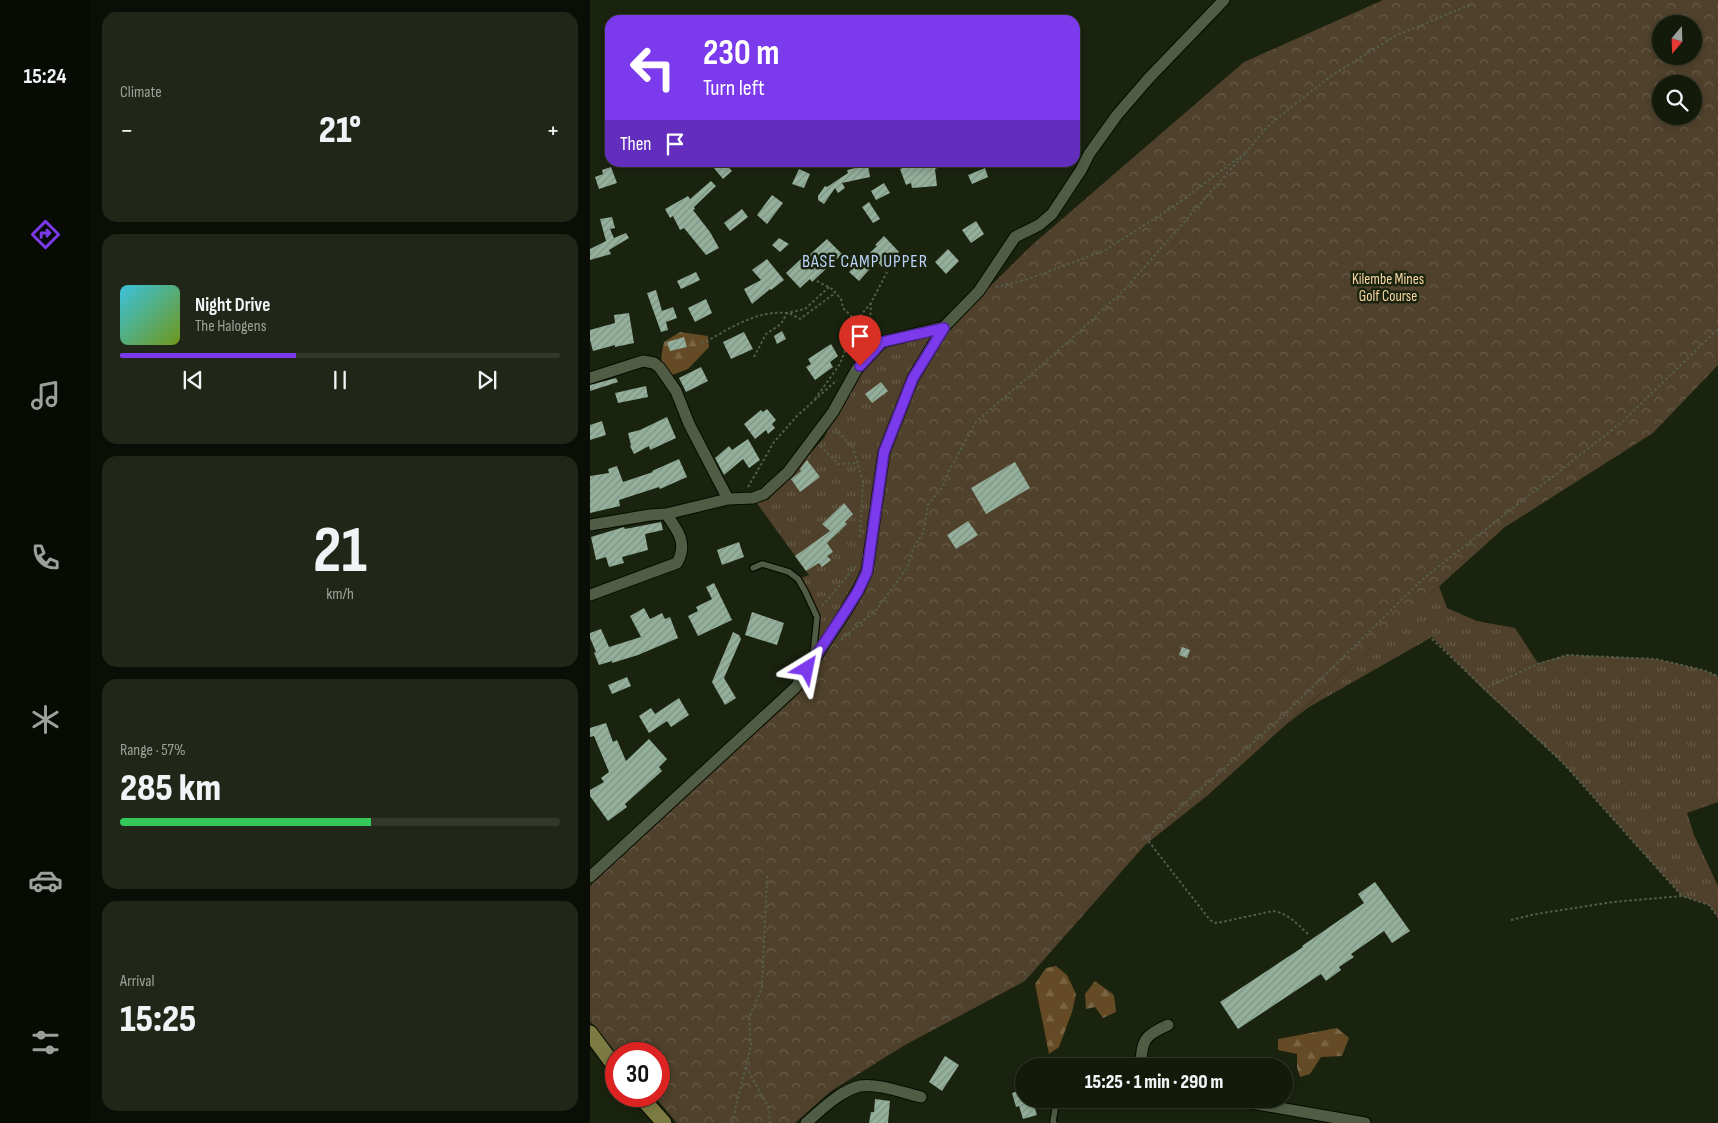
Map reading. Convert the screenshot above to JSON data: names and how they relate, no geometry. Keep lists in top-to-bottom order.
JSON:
{
  "districts": ["BASE CAMP UPPER"],
  "parks": ["Kilembe Mines Golf Course"],
  "north": "bottom",
  "page": {
    "tabs": "15:24",
    "tile": [
      "Climate",
      ["21", "km/h"],
      ["Range · 57%", "285 km"],
      ["Arrival", "15:25"]
    ],
    "turn": ["230 m", "Turn left"],
    "heat": ["−", "21°", "+"],
    "then": "Then",
    "song": ["Night Drive", "The Halogens"],
    "limit": "30",
    "trip": "15:25 · 1 min · 290 m"
  }
}
